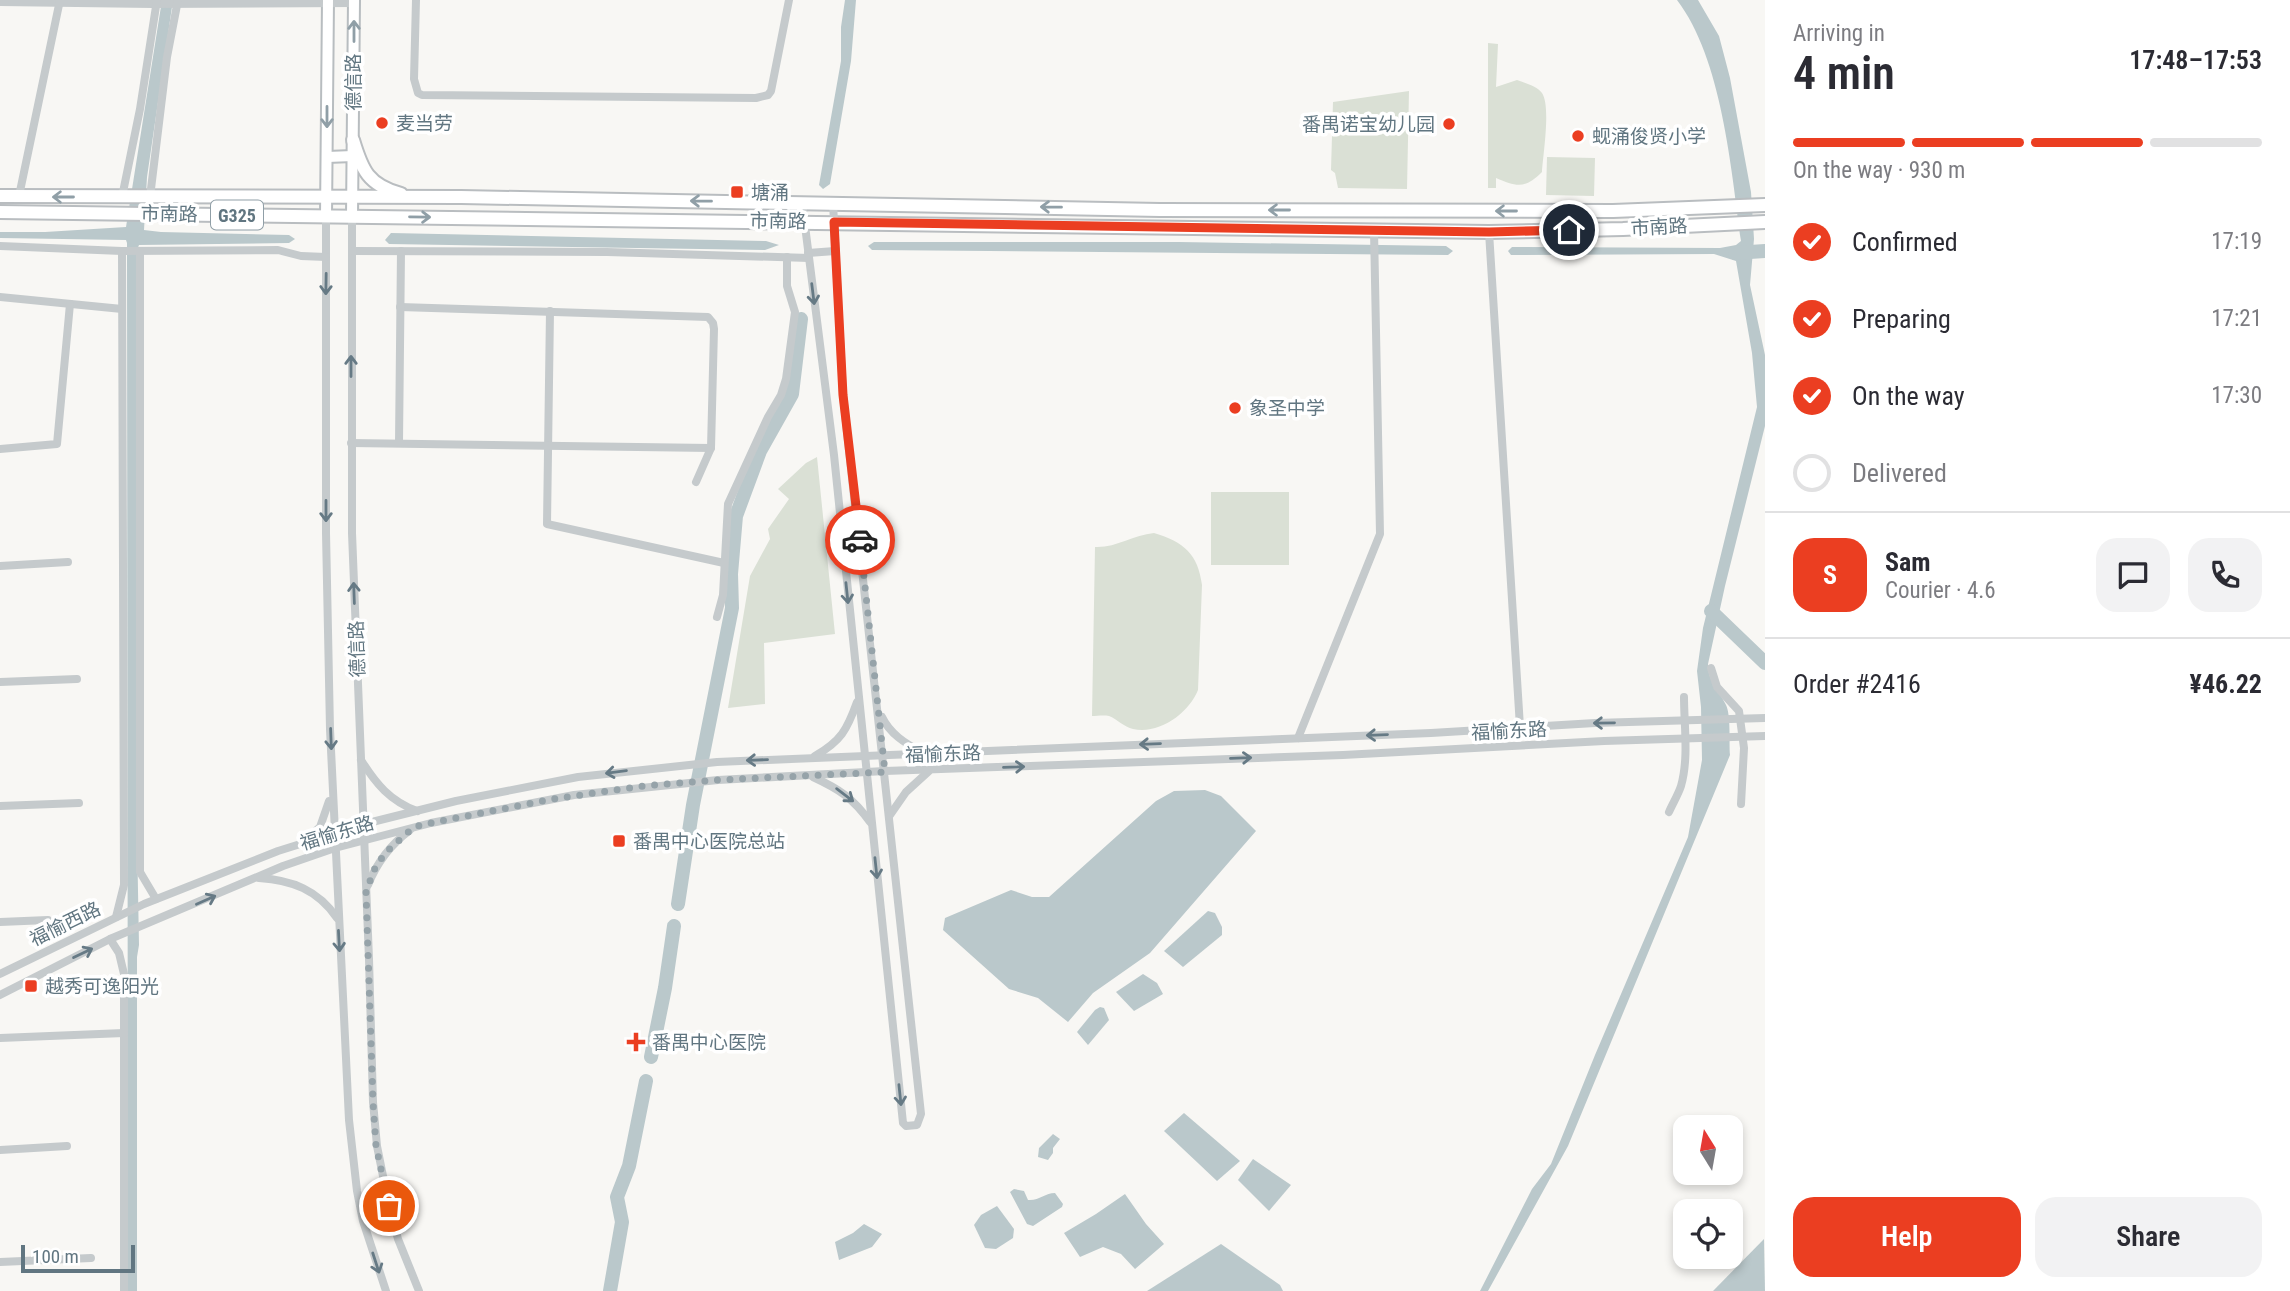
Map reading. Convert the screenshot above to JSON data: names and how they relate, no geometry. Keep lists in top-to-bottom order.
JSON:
{
  "streets": {
    "highway": ["市南路", "G325"],
    "main road": ["德信路"],
    "street": ["福愉东路", "福愉西路"]
  },
  "crossings": [
    ["德信路", "市南路"],
    ["德信路", "福愉东路"],
    ["福愉东路", "福愉西路"]
  ],
  "places": {
    "other": [
      "麦当劳",
      "番禺诺宝幼儿园",
      "蚬涌俊贤小学",
      "象圣中学"
    ],
    "transit": ["塘涌", "番禺中心医院总站", "越秀可逸阳光"],
    "health": ["番禺中心医院"]
  },
  "scale_bar": "100 m",
  "north": "top",
  "page": {
    "heading": ["4 min", "Arriving in", "17:48–17:53"],
    "panel": [
      "Sam",
      "Courier · 4.6",
      "Order #2416",
      "¥46.22"
    ],
    "bar": "On the way · 930 m",
    "list": [
      ["Confirmed", "17:19"],
      ["Preparing", "17:21"],
      ["On the way", "17:30"],
      "Delivered"
    ],
    "round": "S",
    "buttons": ["Help", "Share"],
    "scale": "100 m"
  }
}
